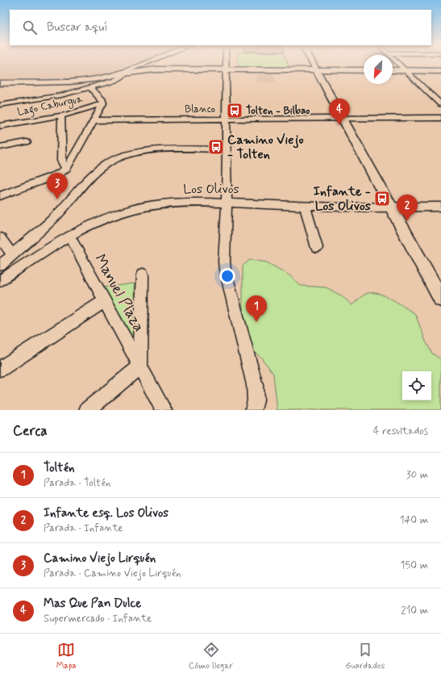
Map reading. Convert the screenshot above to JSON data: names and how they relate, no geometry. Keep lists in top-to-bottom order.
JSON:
{
  "streets": {
    "street": [
      "Lago Caburgua",
      "Blanco",
      "Los Olivos",
      "Manuel Plaza"
    ]
  },
  "crossings": [
    ["Los Olivos", "Manuel Plaza"]
  ],
  "places": {
    "bus stop": ["Tolten - Bilbao", "Camino Viejo - Tolten", "Infante - Los Olivos"]
  },
  "north": "bottom left",
  "page": {
    "search": "Buscar aquí",
    "pins": [
      "4",
      "3",
      "2",
      "1"
    ],
    "heading": ["Cerca", "4 resultados"],
    "list": [
      {
        "mark": "1",
        "name": "Toltén",
        "note": "Parada · Toltén",
        "value": "30 m"
      },
      {
        "mark": "2",
        "name": "Infante esq. Los Olivos",
        "note": "Parada · Infante",
        "value": "140 m"
      },
      {
        "mark": "3",
        "name": "Camino Viejo Lirquén",
        "note": "Parada · Camino Viejo Lirquén",
        "value": "150 m"
      },
      {
        "mark": "4",
        "name": "Mas Que Pan Dulce",
        "note": "Supermercado · Infante",
        "value": "210 m"
      }
    ],
    "nav": ["Mapa", "Cómo llegar", "Guardados"]
  }
}
